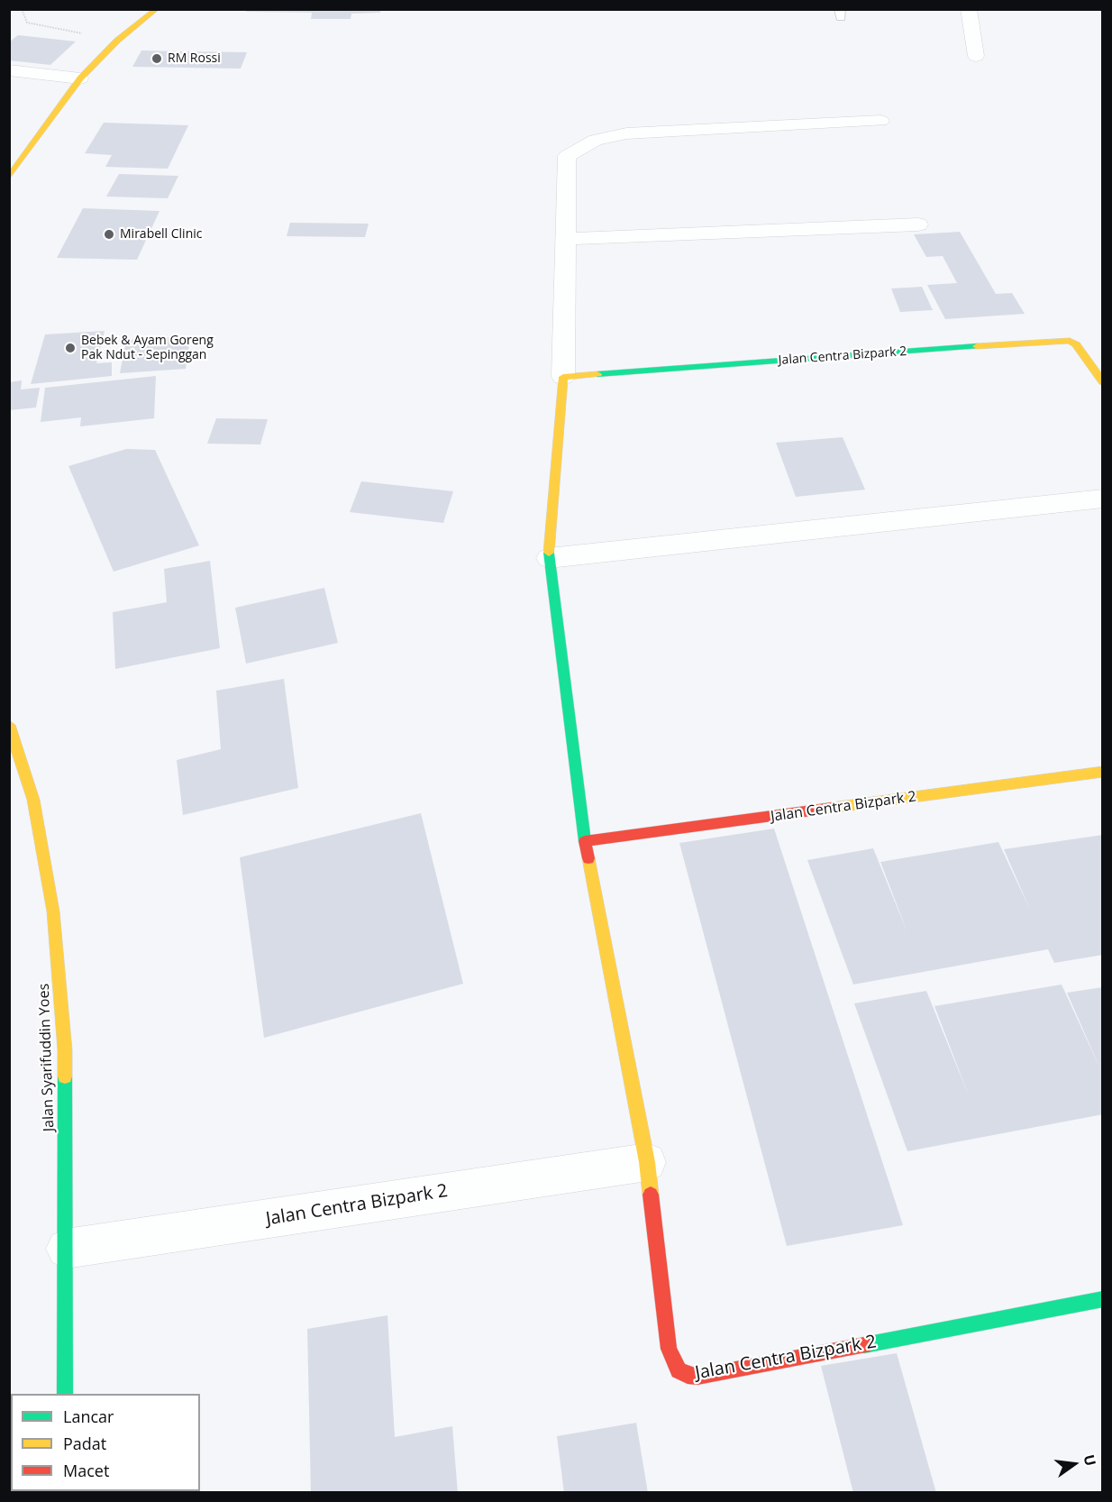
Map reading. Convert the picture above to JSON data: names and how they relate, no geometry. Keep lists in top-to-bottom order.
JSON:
{
  "streets": {
    "main road": ["Jalan Centra Bizpark 2", "Jalan Syarifuddin Yoes"]
  },
  "crossings": [
    ["Jalan Centra Bizpark 2", "Jalan Syarifuddin Yoes"]
  ],
  "places": ["RM Rossi", "Mirabell Clinic", "Bebek & Ayam Goreng Pak Ndut - Sepinggan"],
  "legend": ["Lancar", "Padat", "Macet"],
  "north": "right"
}
